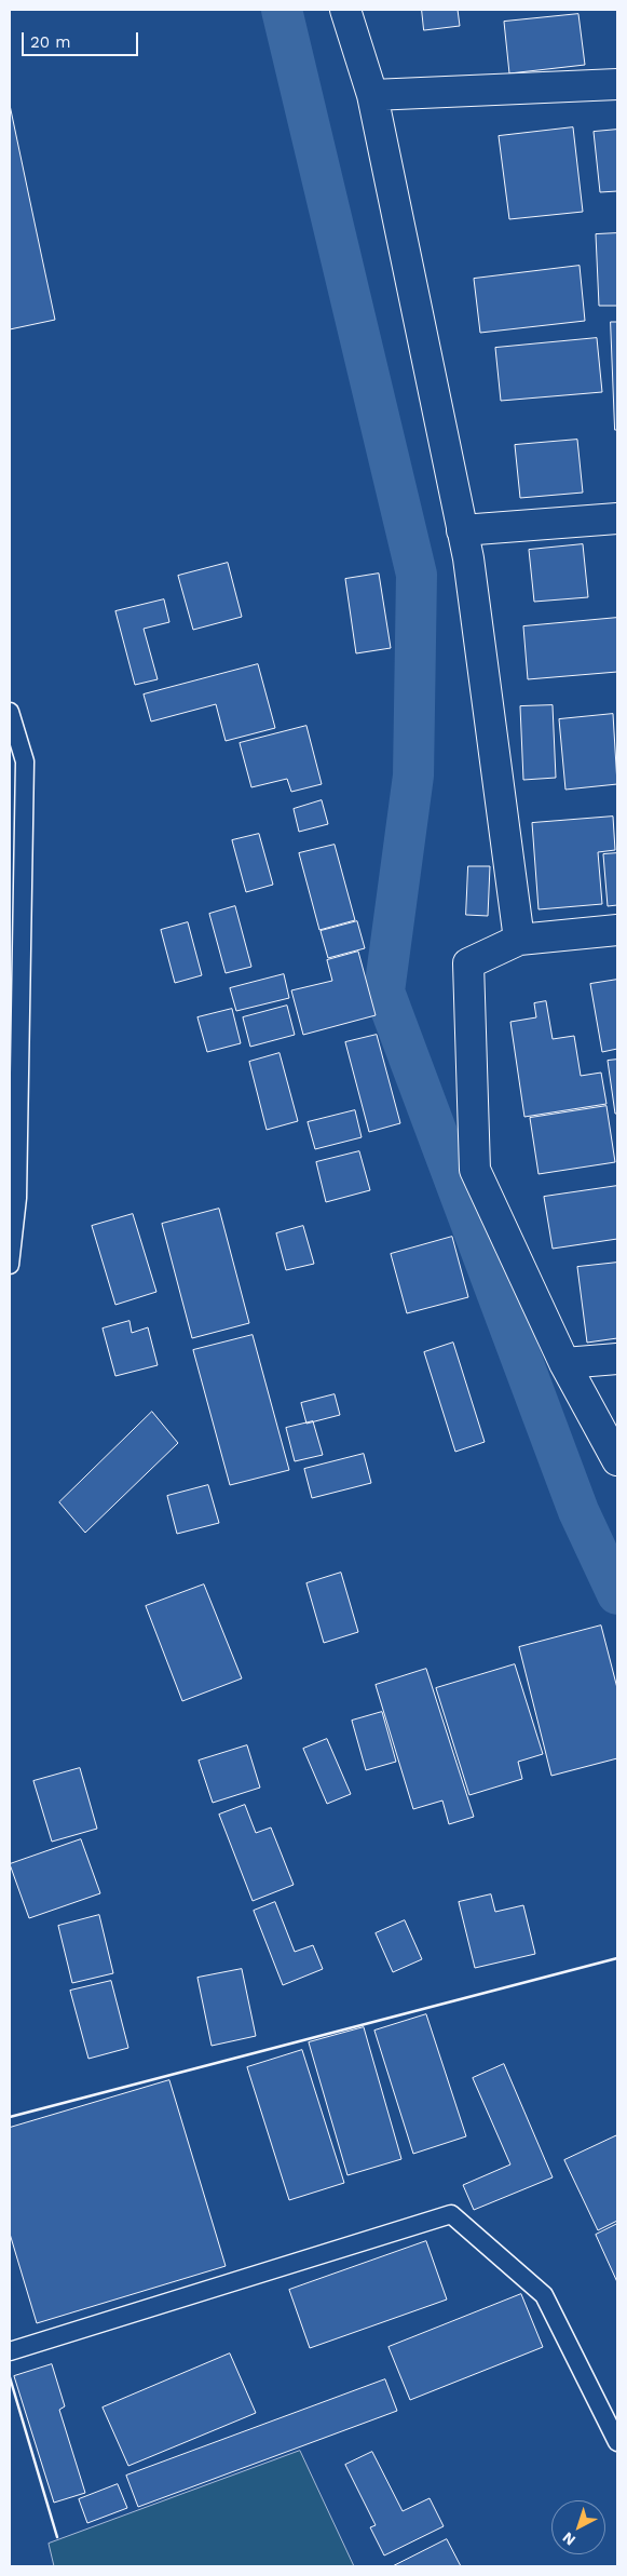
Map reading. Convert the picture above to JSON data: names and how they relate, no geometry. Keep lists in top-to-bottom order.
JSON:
{
  "scale_bar": "20 m",
  "north": "bottom left"
}
